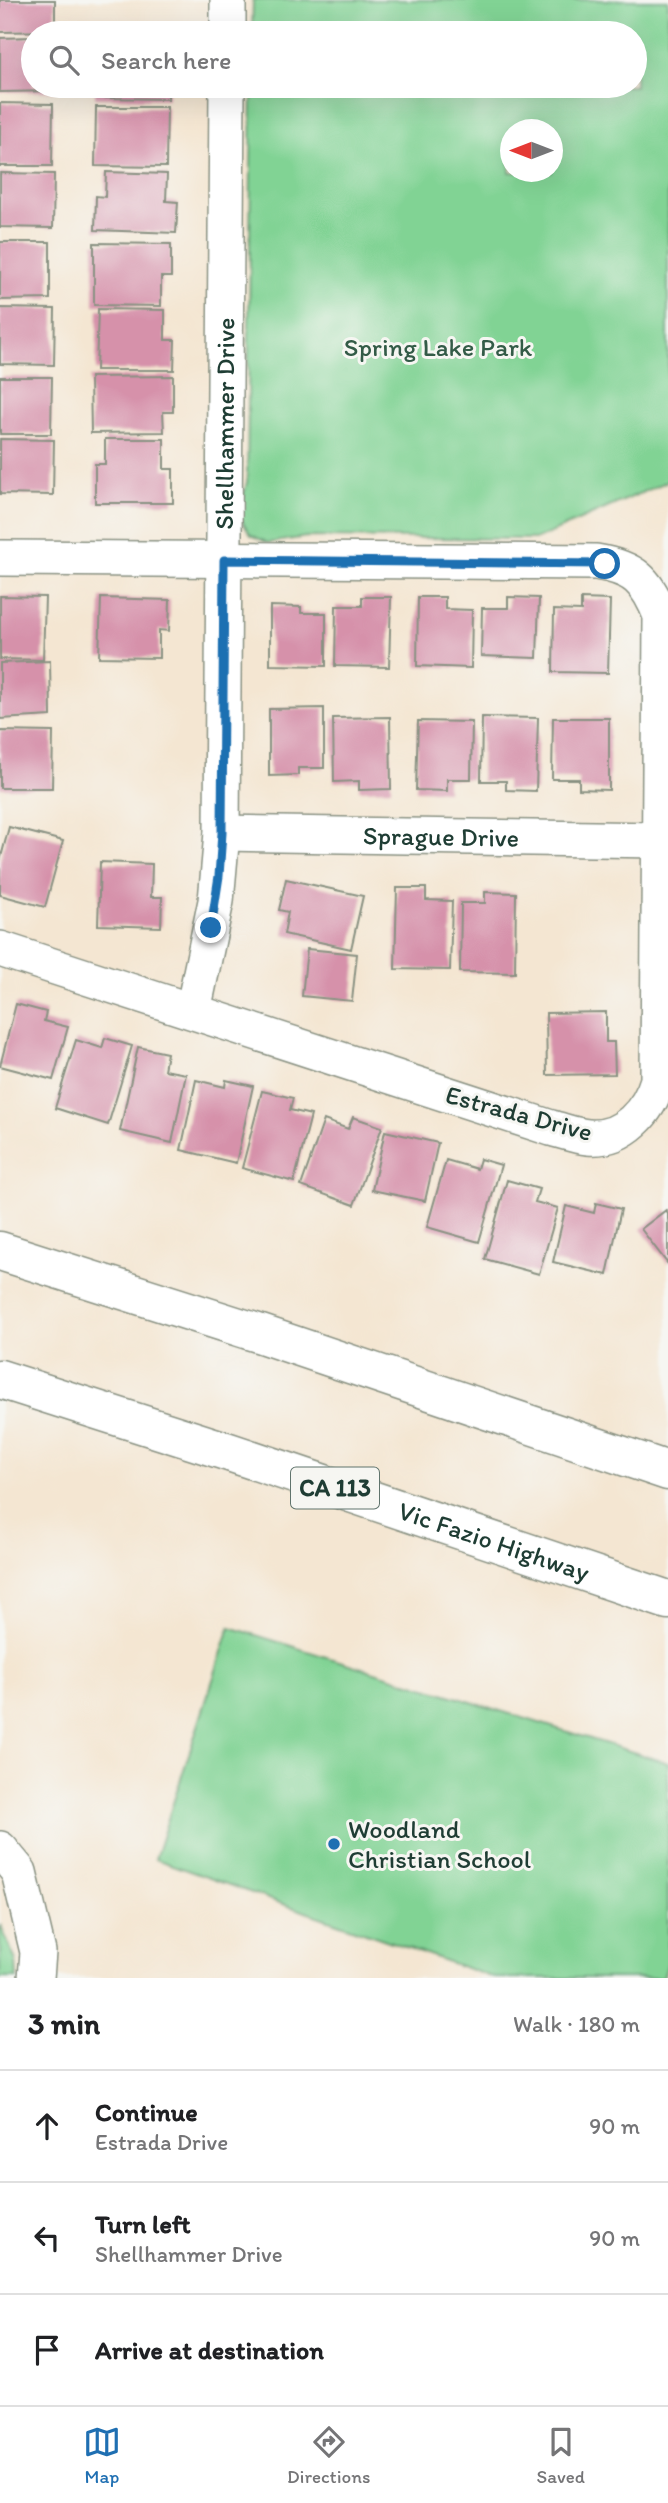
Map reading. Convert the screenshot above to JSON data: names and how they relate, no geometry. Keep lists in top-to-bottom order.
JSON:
{
  "streets": {
    "highway": ["CA 113", "Vic Fazio Highway"],
    "street": ["Shellhammer Drive", "Sprague Drive", "Estrada Drive"]
  },
  "crossings": [
    ["Shellhammer Drive", "Sprague Drive"],
    ["Shellhammer Drive", "Estrada Drive"],
    ["Sprague Drive", "Estrada Drive"]
  ],
  "parks": ["Spring Lake Park"],
  "places": ["Woodland Christian School"],
  "north": "left",
  "page": {
    "search": "Search here",
    "heading": ["3 min", "Walk · 180 m"],
    "list": [
      ["Continue", "Estrada Drive", "90 m"],
      ["Turn left", "Shellhammer Drive", "90 m"],
      "Arrive at destination"
    ],
    "nav": ["Map", "Directions", "Saved"]
  }
}
